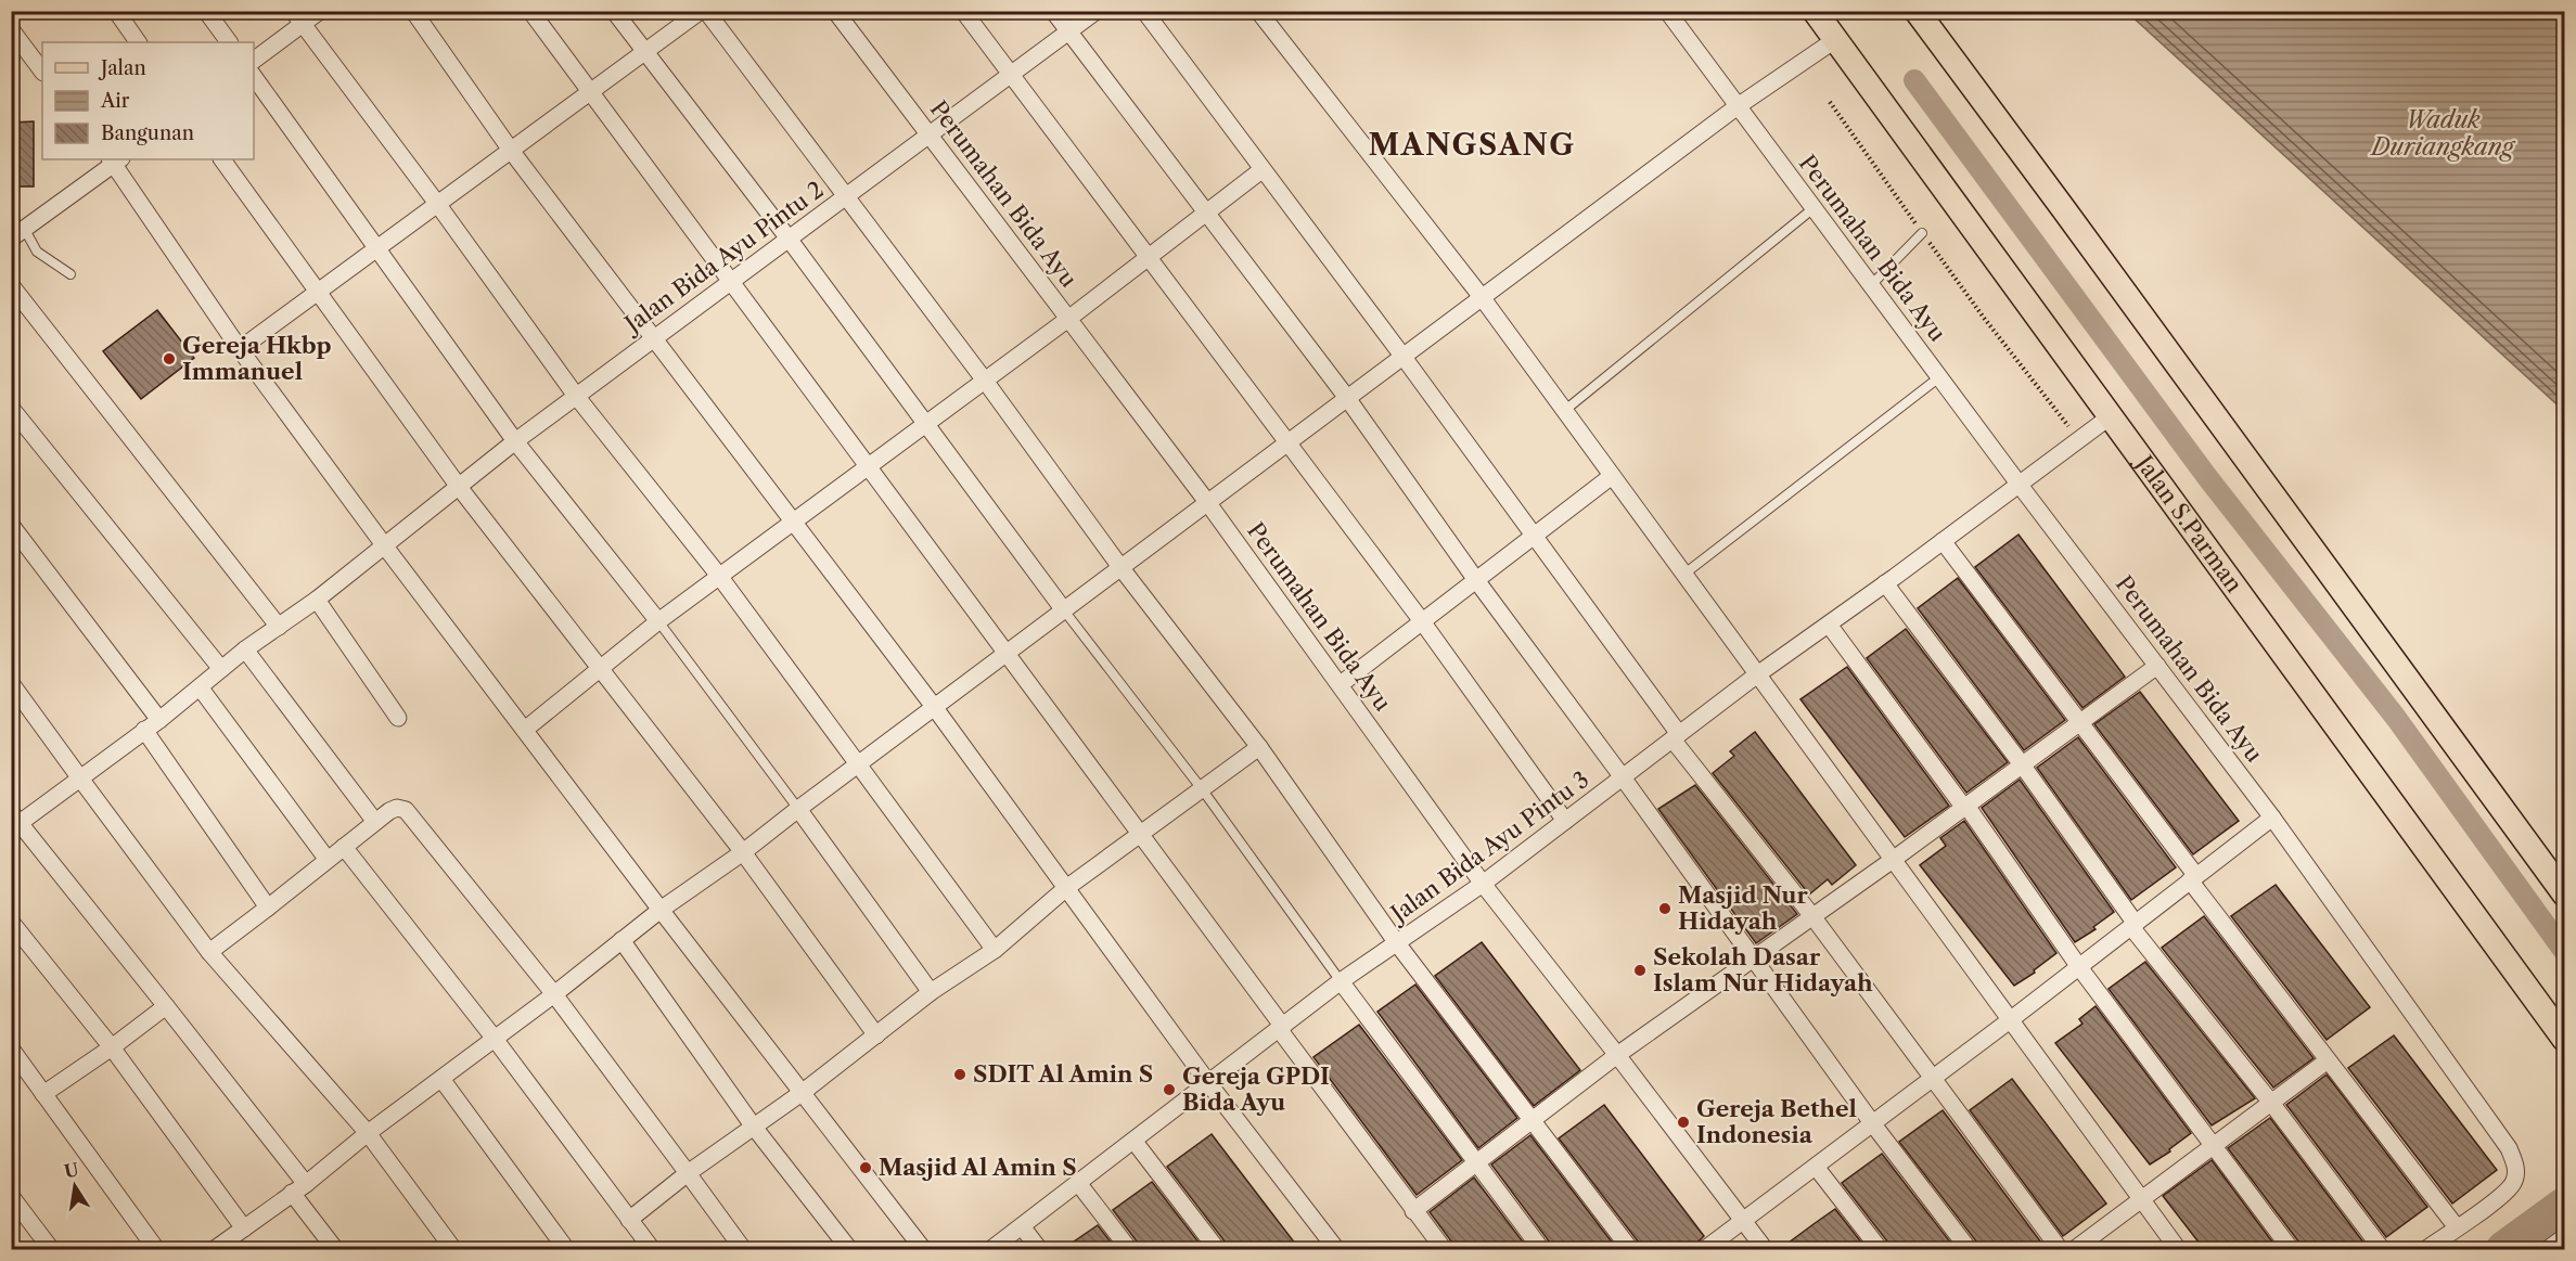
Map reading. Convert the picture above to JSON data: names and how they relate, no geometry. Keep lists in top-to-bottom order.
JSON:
{
  "streets": {
    "main road": ["Jalan S.Parman"],
    "street": ["Perumahan Bida Ayu", "Jalan Bida Ayu Pintu 2", "Jalan Bida Ayu Pintu 3"]
  },
  "crossings": [
    ["Perumahan Bida Ayu", "Jalan Bida Ayu Pintu 2"],
    ["Perumahan Bida Ayu", "Jalan Bida Ayu Pintu 3"],
    ["Jalan S.Parman", "Jalan Bida Ayu Pintu 3"]
  ],
  "districts": ["MANGSANG"],
  "water": ["Waduk Duriangkang"],
  "places": [
    "Gereja Hkbp Immanuel",
    "Masjid Nur Hidayah",
    "Sekolah Dasar Islam Nur Hidayah",
    "SDIT Al Amin S",
    "Gereja GPDI Bida Ayu",
    "Gereja Bethel Indonesia",
    "Masjid Al Amin S"
  ],
  "legend": ["Jalan", "Air", "Bangunan"],
  "north": "top"
}
